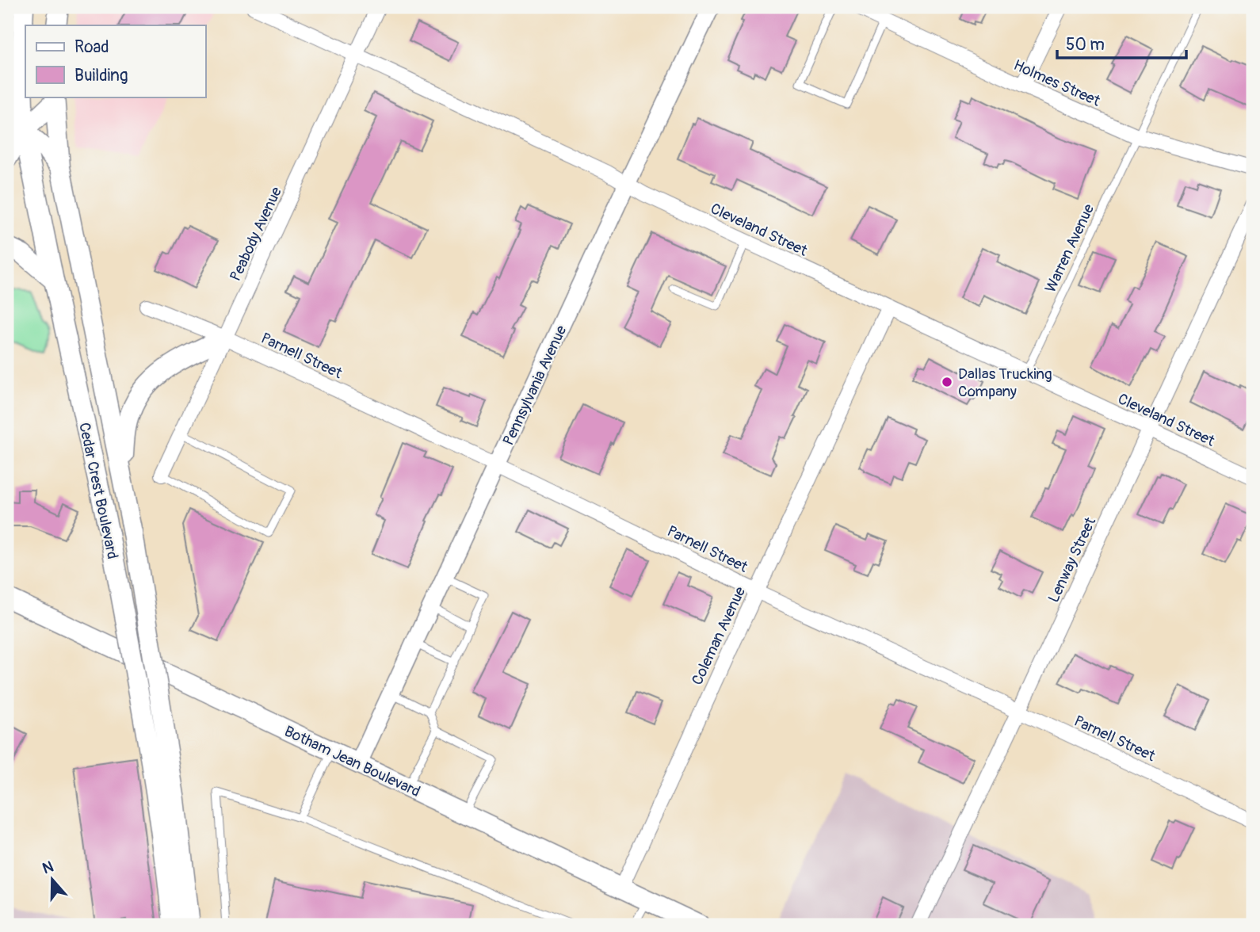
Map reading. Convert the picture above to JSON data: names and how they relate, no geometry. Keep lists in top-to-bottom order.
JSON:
{
  "streets": {
    "main road": ["Cedar Crest Boulevard", "Botham Jean Boulevard"],
    "street": [
      "Holmes Street",
      "Cleveland Street",
      "Peabody Avenue",
      "Parnell Street",
      "Pennsylvania Avenue",
      "Lenway Street",
      "Coleman Avenue"
    ],
    "lane": ["Warren Avenue"]
  },
  "crossings": [
    ["Holmes Street", "Warren Avenue"],
    ["Cleveland Street", "Peabody Avenue"],
    ["Cleveland Street", "Warren Avenue"],
    ["Cleveland Street", "Pennsylvania Avenue"],
    ["Cleveland Street", "Lenway Street"],
    ["Cleveland Street", "Coleman Avenue"],
    ["Peabody Avenue", "Parnell Street"],
    ["Parnell Street", "Pennsylvania Avenue"],
    ["Parnell Street", "Lenway Street"],
    ["Parnell Street", "Coleman Avenue"],
    ["Pennsylvania Avenue", "Botham Jean Boulevard"],
    ["Coleman Avenue", "Botham Jean Boulevard"]
  ],
  "places": ["Dallas Trucking Company"],
  "legend": ["Road", "Building"],
  "scale_bar": "50 m",
  "north": "top"
}
